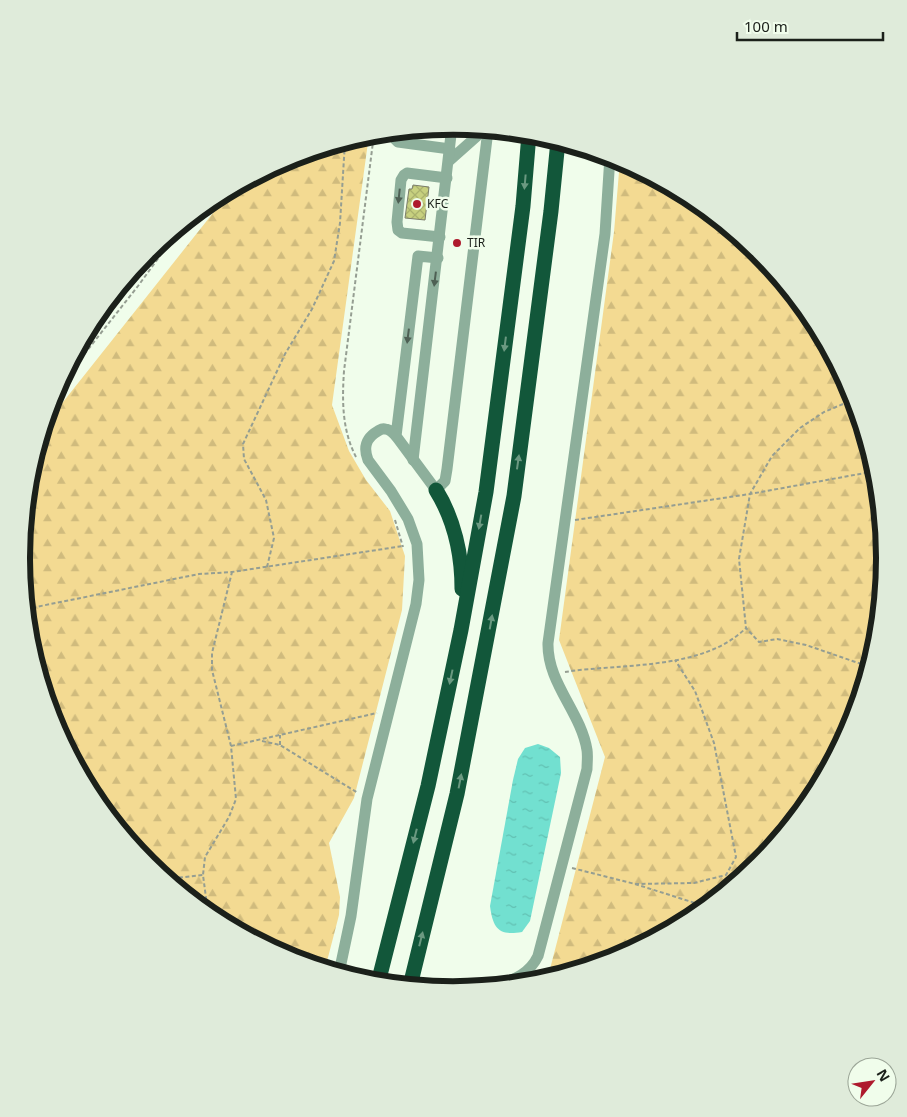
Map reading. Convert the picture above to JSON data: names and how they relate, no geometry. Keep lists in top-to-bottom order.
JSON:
{
  "places": ["KFC", "TIR"],
  "scale_bar": "100 m",
  "north": "top right"
}
